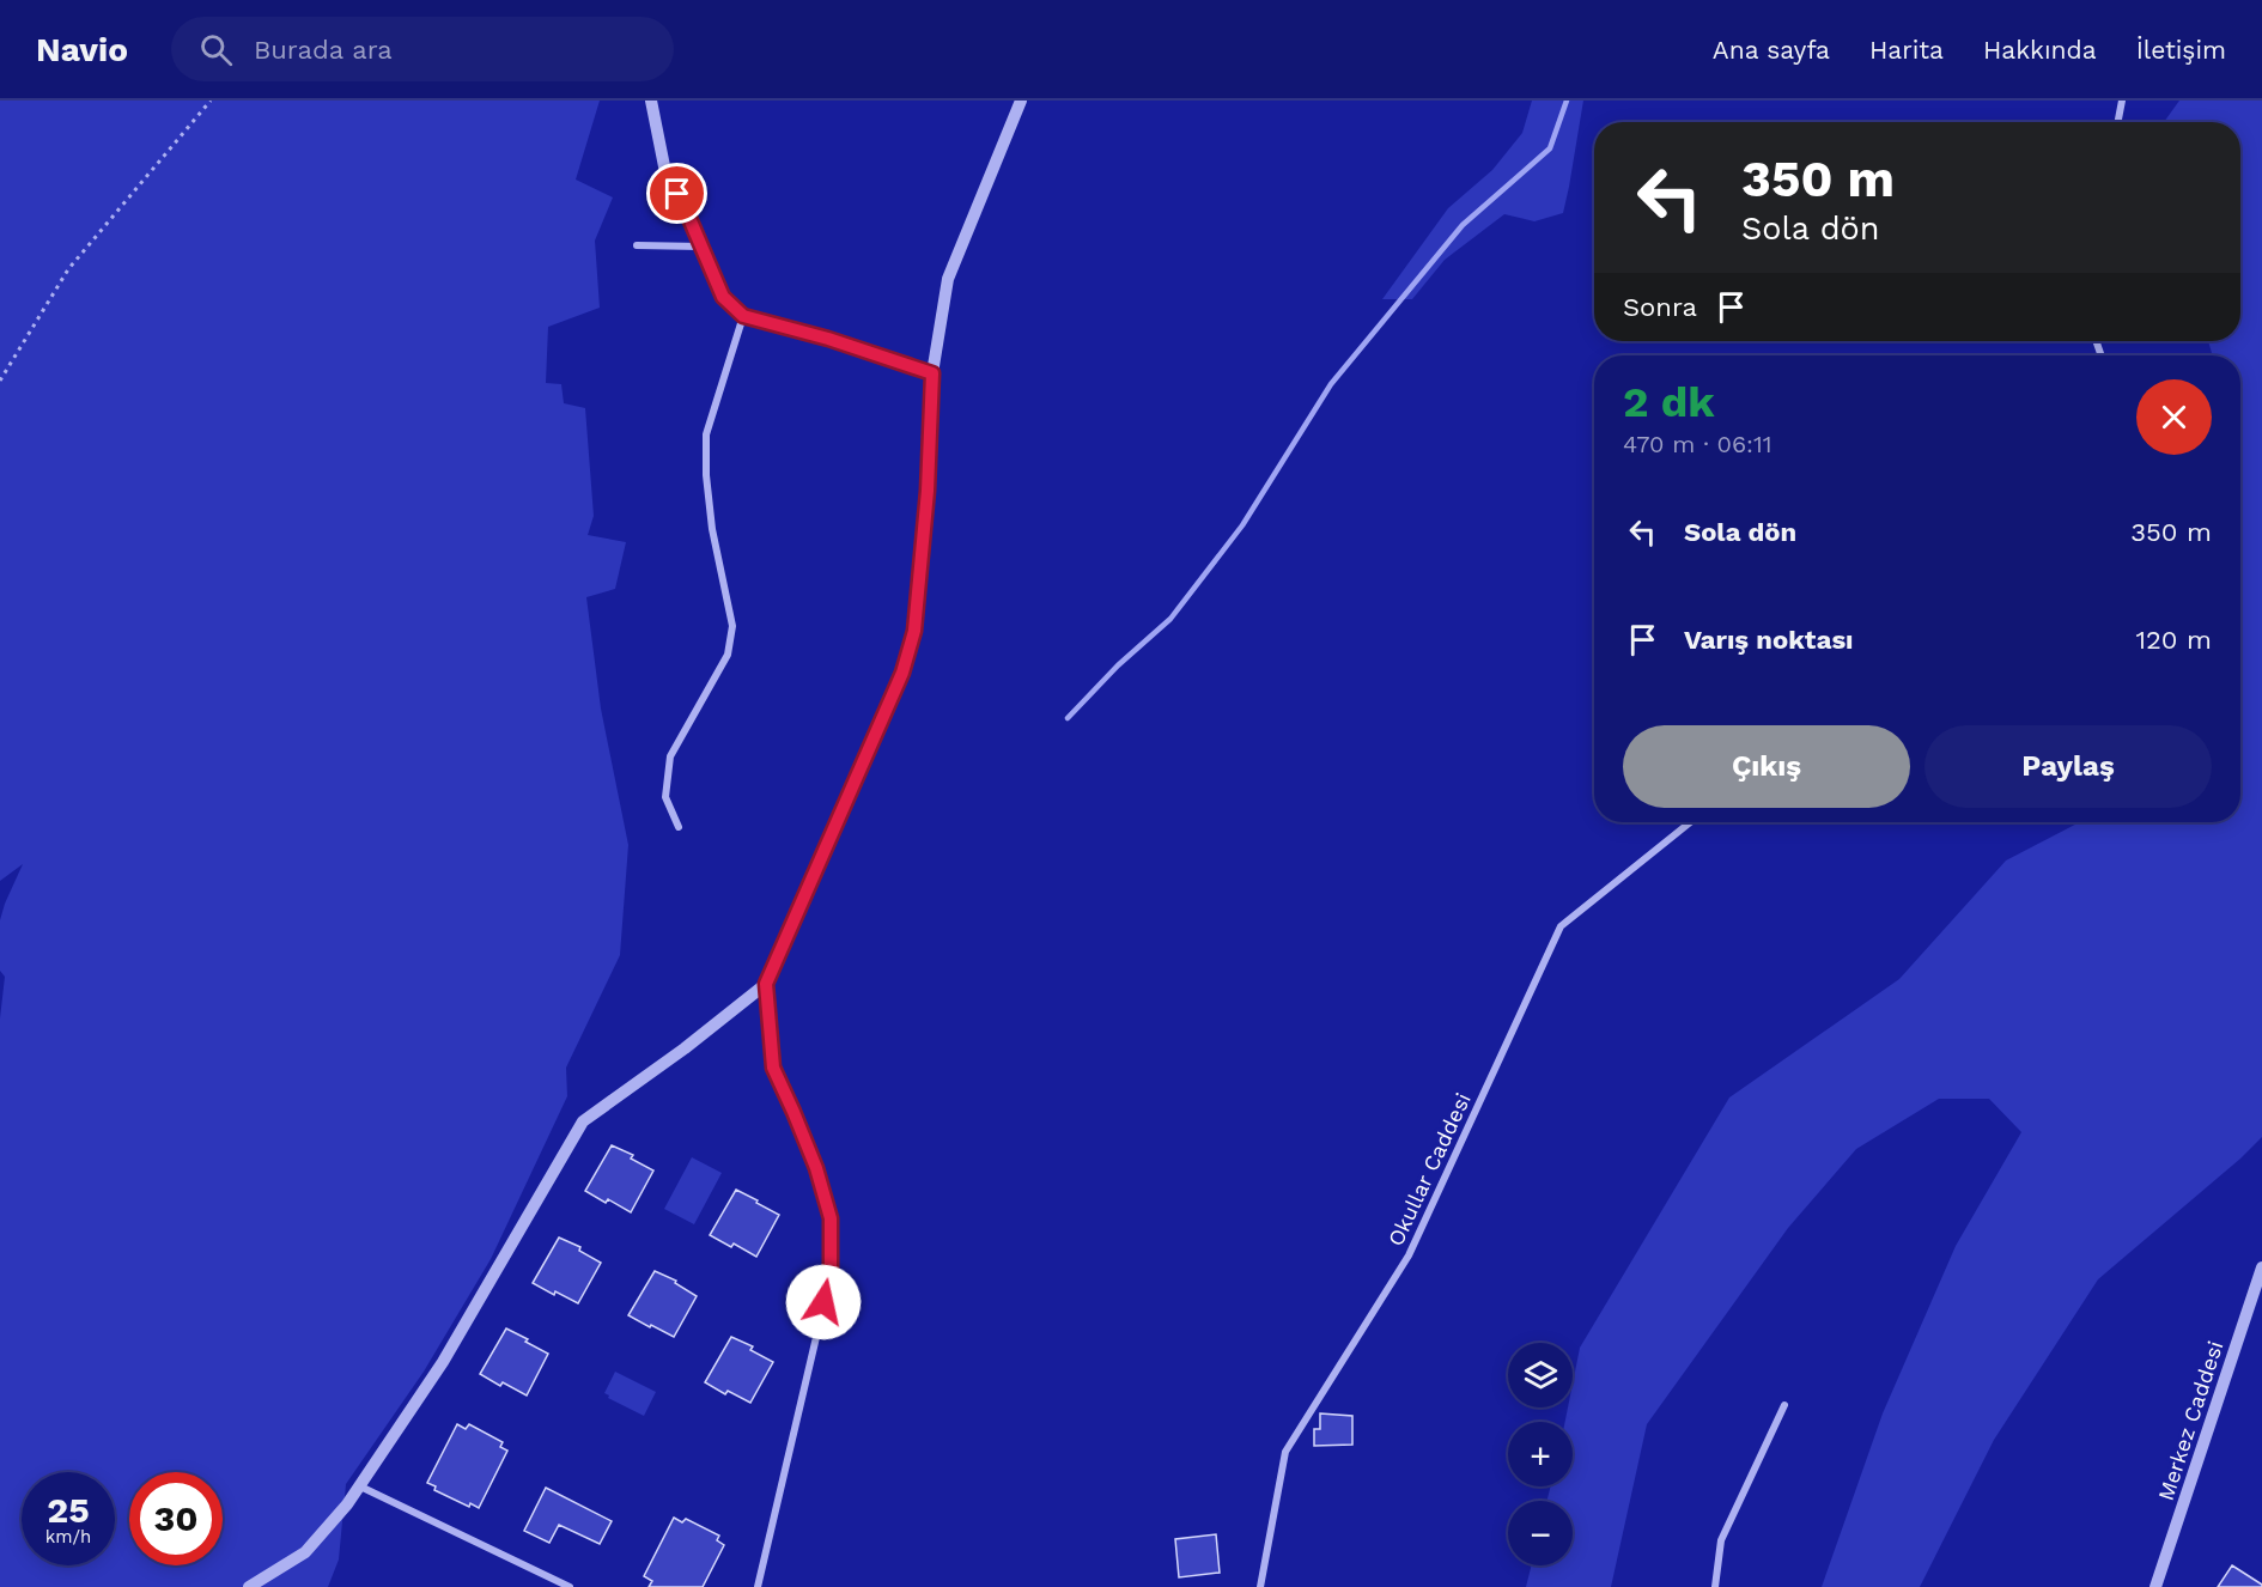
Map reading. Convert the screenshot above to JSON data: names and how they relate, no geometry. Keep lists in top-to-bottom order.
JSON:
{
  "streets": {
    "street": ["Okullar Caddesi", "Merkez Caddesi"]
  },
  "page": {
    "header": "Navio",
    "search": "Burada ara",
    "nav": [
      "Ana sayfa",
      "Harita",
      "Hakkında",
      "İletişim"
    ],
    "turn": ["350 m", "Sola dön"],
    "then": "Sonra",
    "heading": ["2 dk", "470 m · 06:11"],
    "list": [
      {
        "name": "Sola dön",
        "value": "350 m"
      },
      {
        "name": "Varış noktası",
        "value": "120 m"
      }
    ],
    "buttons": ["Çıkış", "Paylaş"],
    "map_buttons": ["+", "−"],
    "speed": "25 km/h",
    "limit": "30"
  }
}
